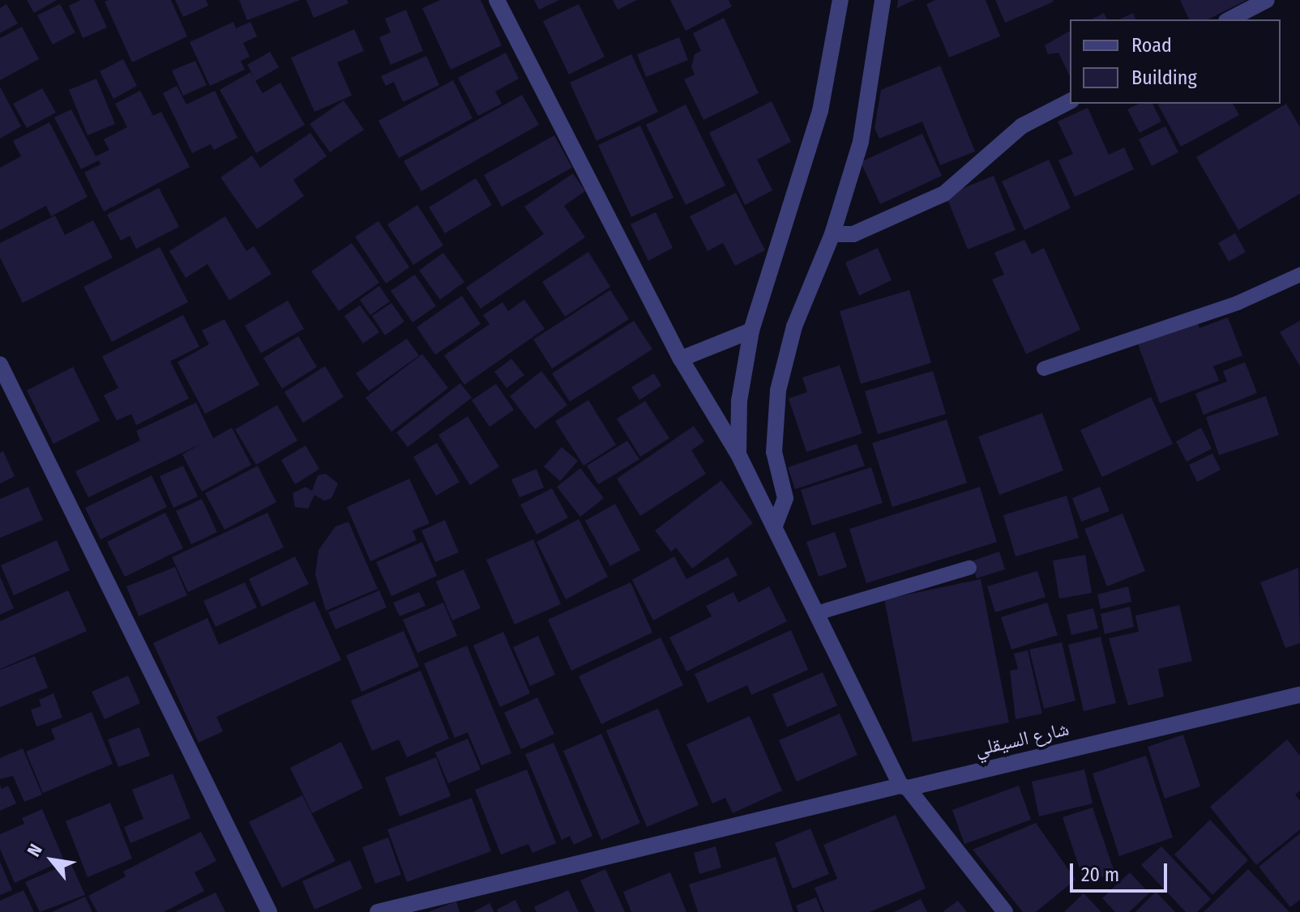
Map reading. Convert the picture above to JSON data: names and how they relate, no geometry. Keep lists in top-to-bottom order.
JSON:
{
  "streets": {
    "street": ["شارع السيقلي"]
  },
  "legend": ["Road", "Building"],
  "scale_bar": "20 m",
  "north": "top left"
}
